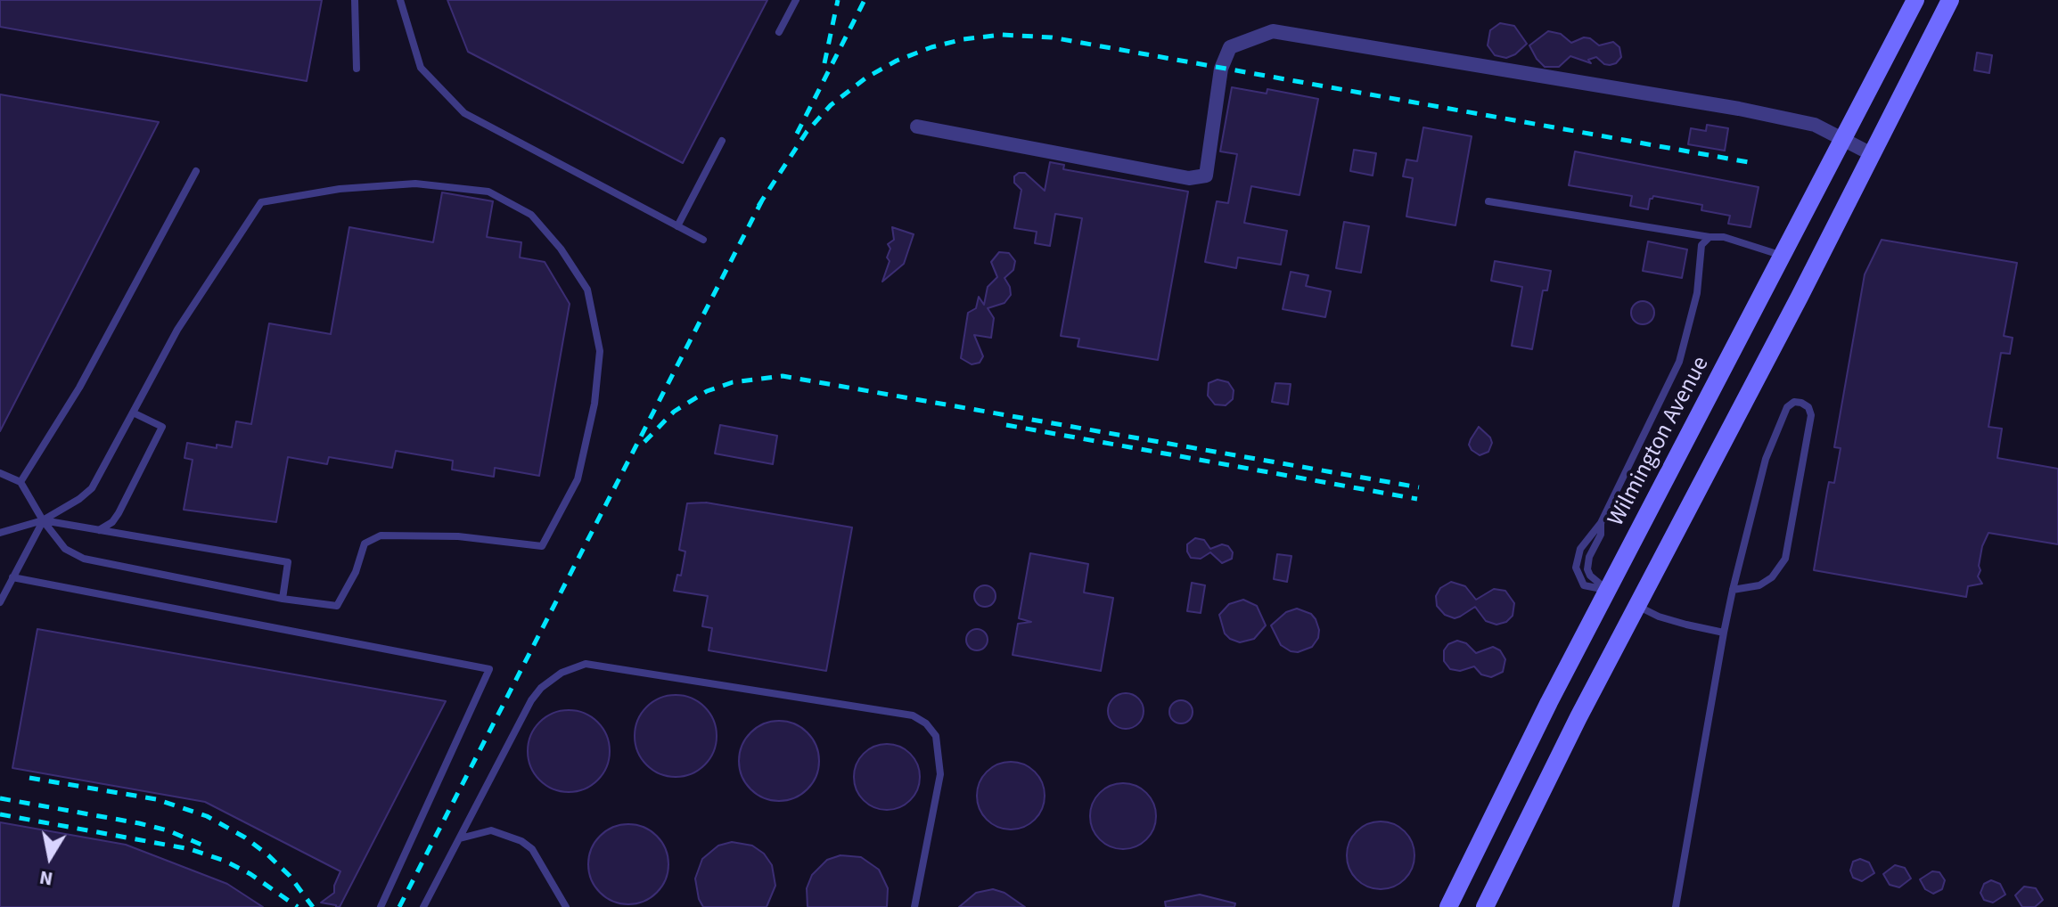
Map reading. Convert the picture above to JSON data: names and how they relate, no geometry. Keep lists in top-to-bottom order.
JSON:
{
  "streets": {
    "main road": ["Wilmington Avenue"]
  },
  "north": "bottom"
}
